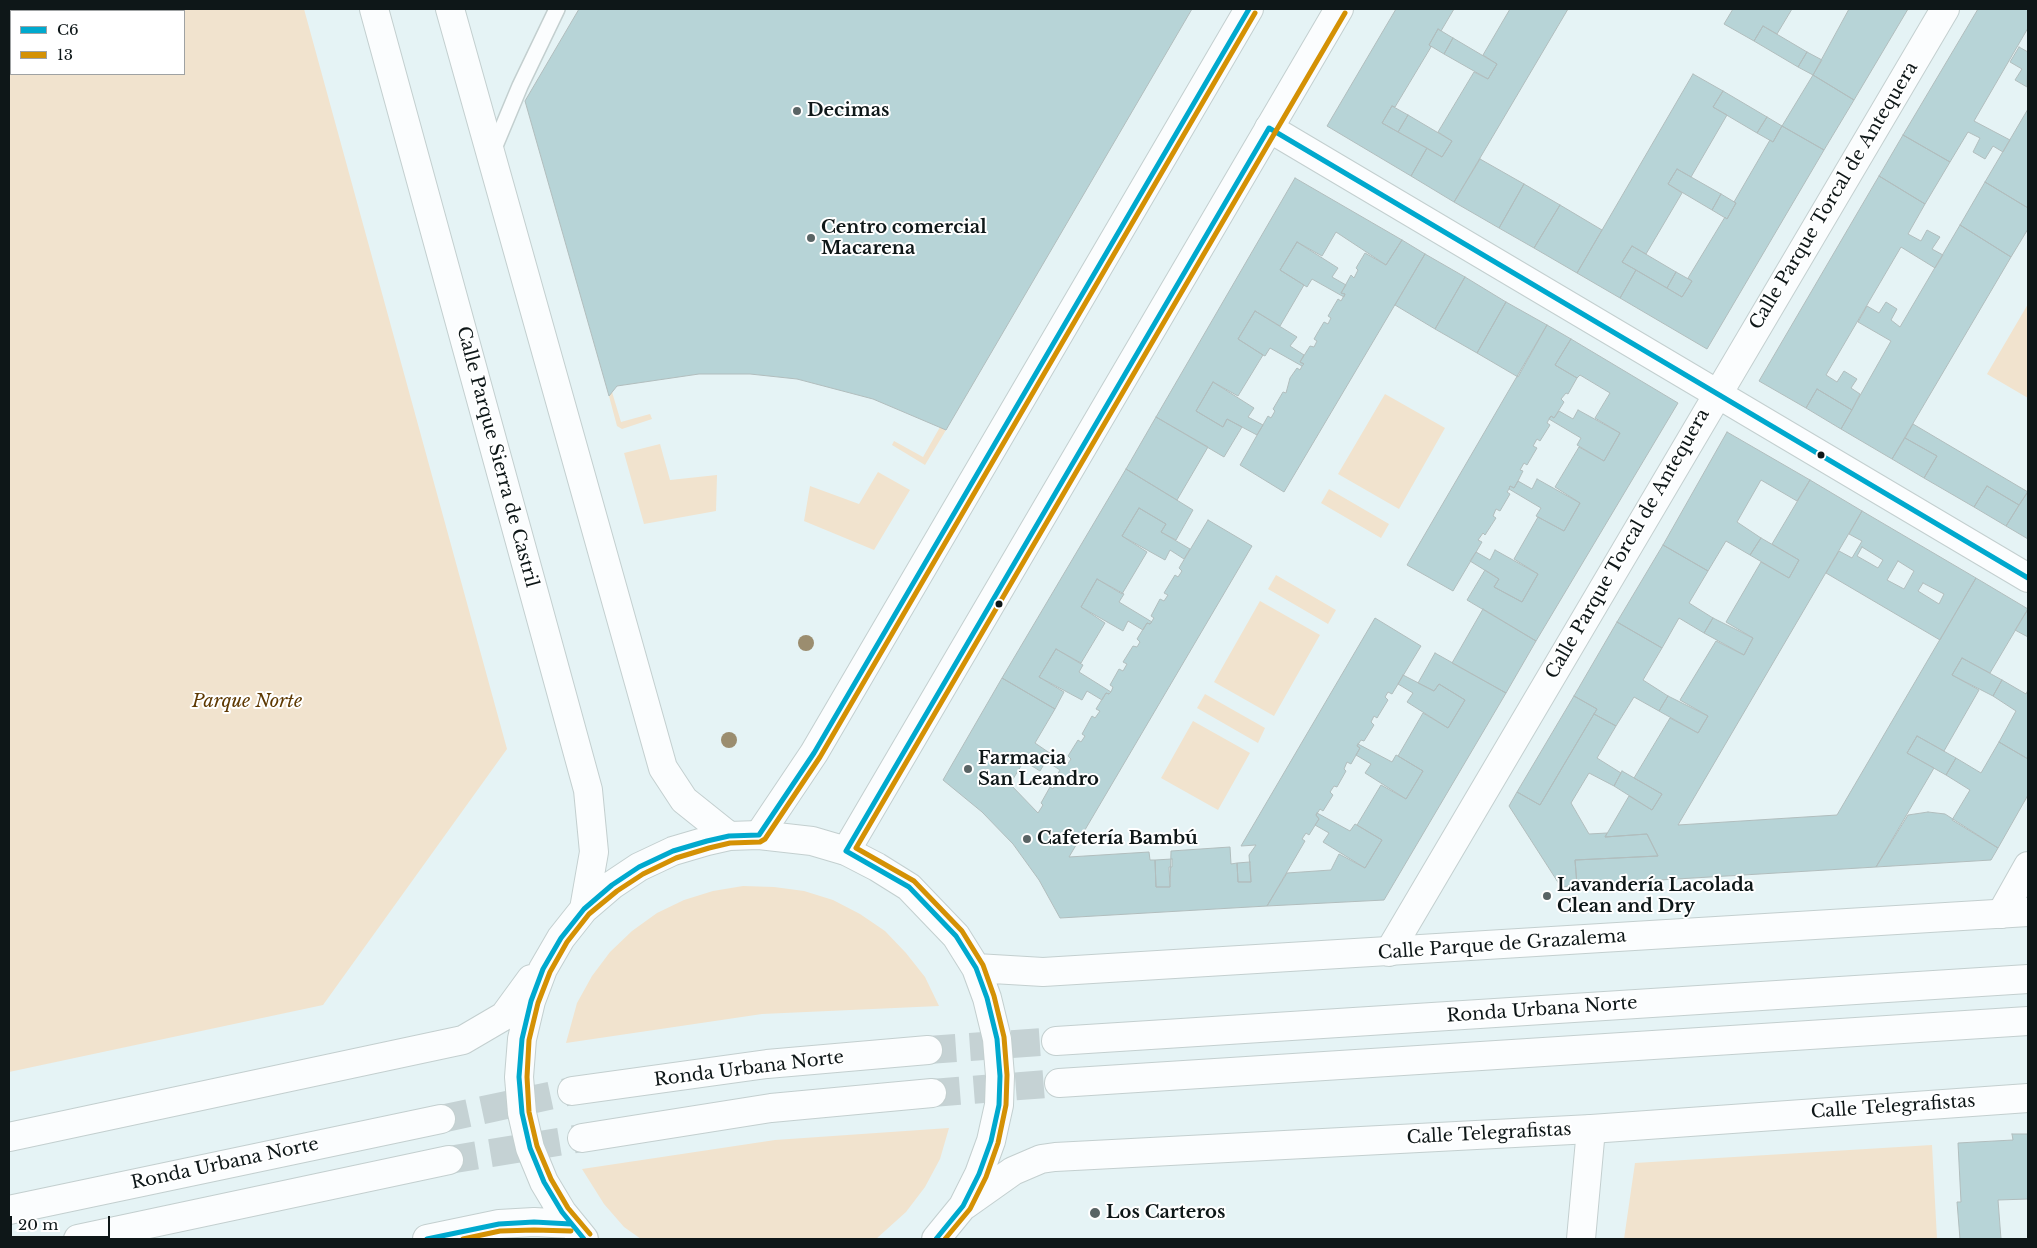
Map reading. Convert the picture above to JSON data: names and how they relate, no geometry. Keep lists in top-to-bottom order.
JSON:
{
  "streets": {
    "main road": [
      "Calle Parque Torcal de Antequera",
      "Calle Parque Sierra de Castril",
      "Calle Parque de Grazalema",
      "Ronda Urbana Norte",
      "Calle Telegrafistas"
    ]
  },
  "crossings": [
    ["Calle Parque Torcal de Antequera", "Calle Parque de Grazalema"]
  ],
  "parks": ["Parque Norte"],
  "places": [
    "Decimas",
    "Centro comercial Macarena",
    "Farmacia San Leandro",
    "Cafetería Bambú",
    "Lavandería Lacolada Clean and Dry",
    "Los Carteros"
  ],
  "lines": ["transit line C6", "transit line 13"],
  "legend": ["C6", "13"],
  "scale_bar": "20 m"
}
